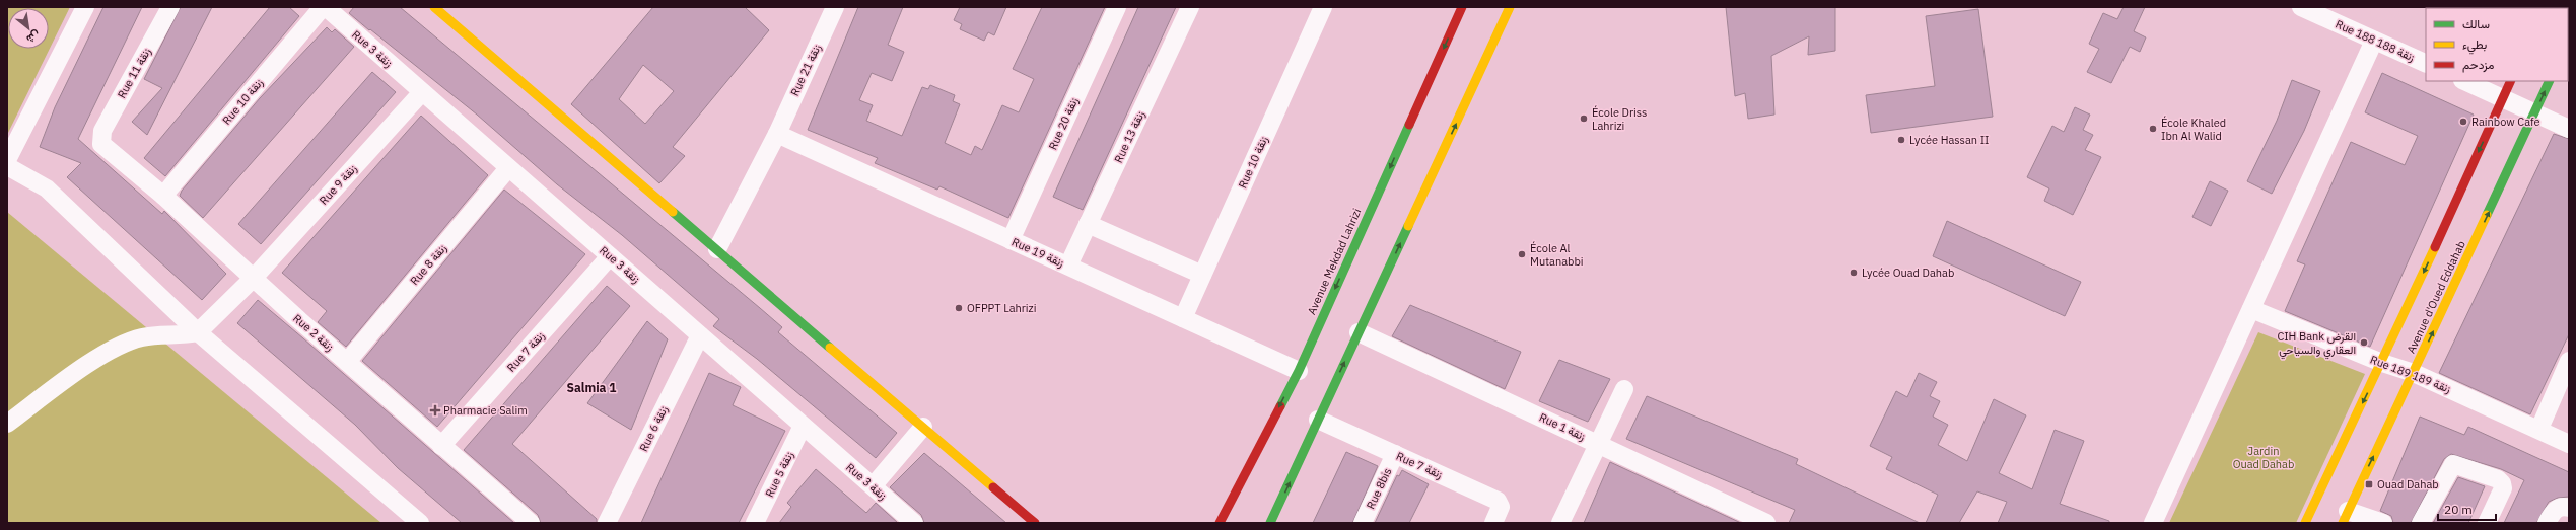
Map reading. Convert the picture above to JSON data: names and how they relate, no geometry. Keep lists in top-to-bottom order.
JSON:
{
  "streets": {
    "street": [
      "Rue 188 زنقة 188",
      "Rue 3 زنقة",
      "Rue 21 زنقة",
      "Rue 11 زنقة",
      "Rue 10 زنقة",
      "Rue 20 زنقة",
      "Rue 13 زنقة",
      "Rue 9 زنقة",
      "Rue 19 زنقة",
      "Avenue Mekdad Lahrizi",
      "Rue 8 زنقة",
      "Avenue d'Oued Eddahab",
      "Rue 2 زنقة",
      "Rue 7 زنقة",
      "Rue 189 زنقة 189",
      "Rue 1 زنقة",
      "Rue 6 زنقة",
      "Rue 5 زنقة",
      "Rue 8bis"
    ]
  },
  "crossings": [
    ["Rue 3 زنقة", "Rue 10 زنقة"],
    ["Rue 3 زنقة", "Rue 9 زنقة"],
    ["Rue 3 زنقة", "Rue 8 زنقة"],
    ["Rue 3 زنقة", "Rue 7 زنقة"],
    ["Rue 3 زنقة", "Rue 6 زنقة"],
    ["Rue 3 زنقة", "Rue 5 زنقة"],
    ["Rue 21 زنقة", "Rue 19 زنقة"],
    ["Rue 11 زنقة", "Rue 2 زنقة"],
    ["Rue 10 زنقة", "Rue 19 زنقة"],
    ["Rue 10 زنقة", "Rue 2 زنقة"],
    ["Rue 20 زنقة", "Rue 19 زنقة"],
    ["Rue 13 زنقة", "Rue 19 زنقة"],
    ["Rue 9 زنقة", "Rue 2 زنقة"],
    ["Rue 19 زنقة", "Avenue Mekdad Lahrizi"],
    ["Rue 8 زنقة", "Rue 2 زنقة"],
    ["Avenue d'Oued Eddahab", "Rue 189 زنقة 189"],
    ["Rue 2 زنقة", "Rue 7 زنقة"],
    ["Rue 7 زنقة", "Rue 8bis"]
  ],
  "districts": ["Salmia 1"],
  "parks": ["Jardin Ouad Dahab"],
  "places": {
    "other": [
      "École Driss Lahrizi",
      "Rainbow Cafe",
      "École Khaled Ibn Al Walid",
      "Lycée Hassan II",
      "École Al Mutanabbi",
      "Lycée Ouad Dahab",
      "OFPPT Lahrizi",
      "CIH Bank القرض العقاري والسياحي"
    ],
    "health": ["Pharmacie Salim"],
    "transit": ["Ouad Dahab"]
  },
  "legend": ["سالك", "بطيء", "مزدحم"],
  "scale_bar": "20 m",
  "north": "bottom right"
}
